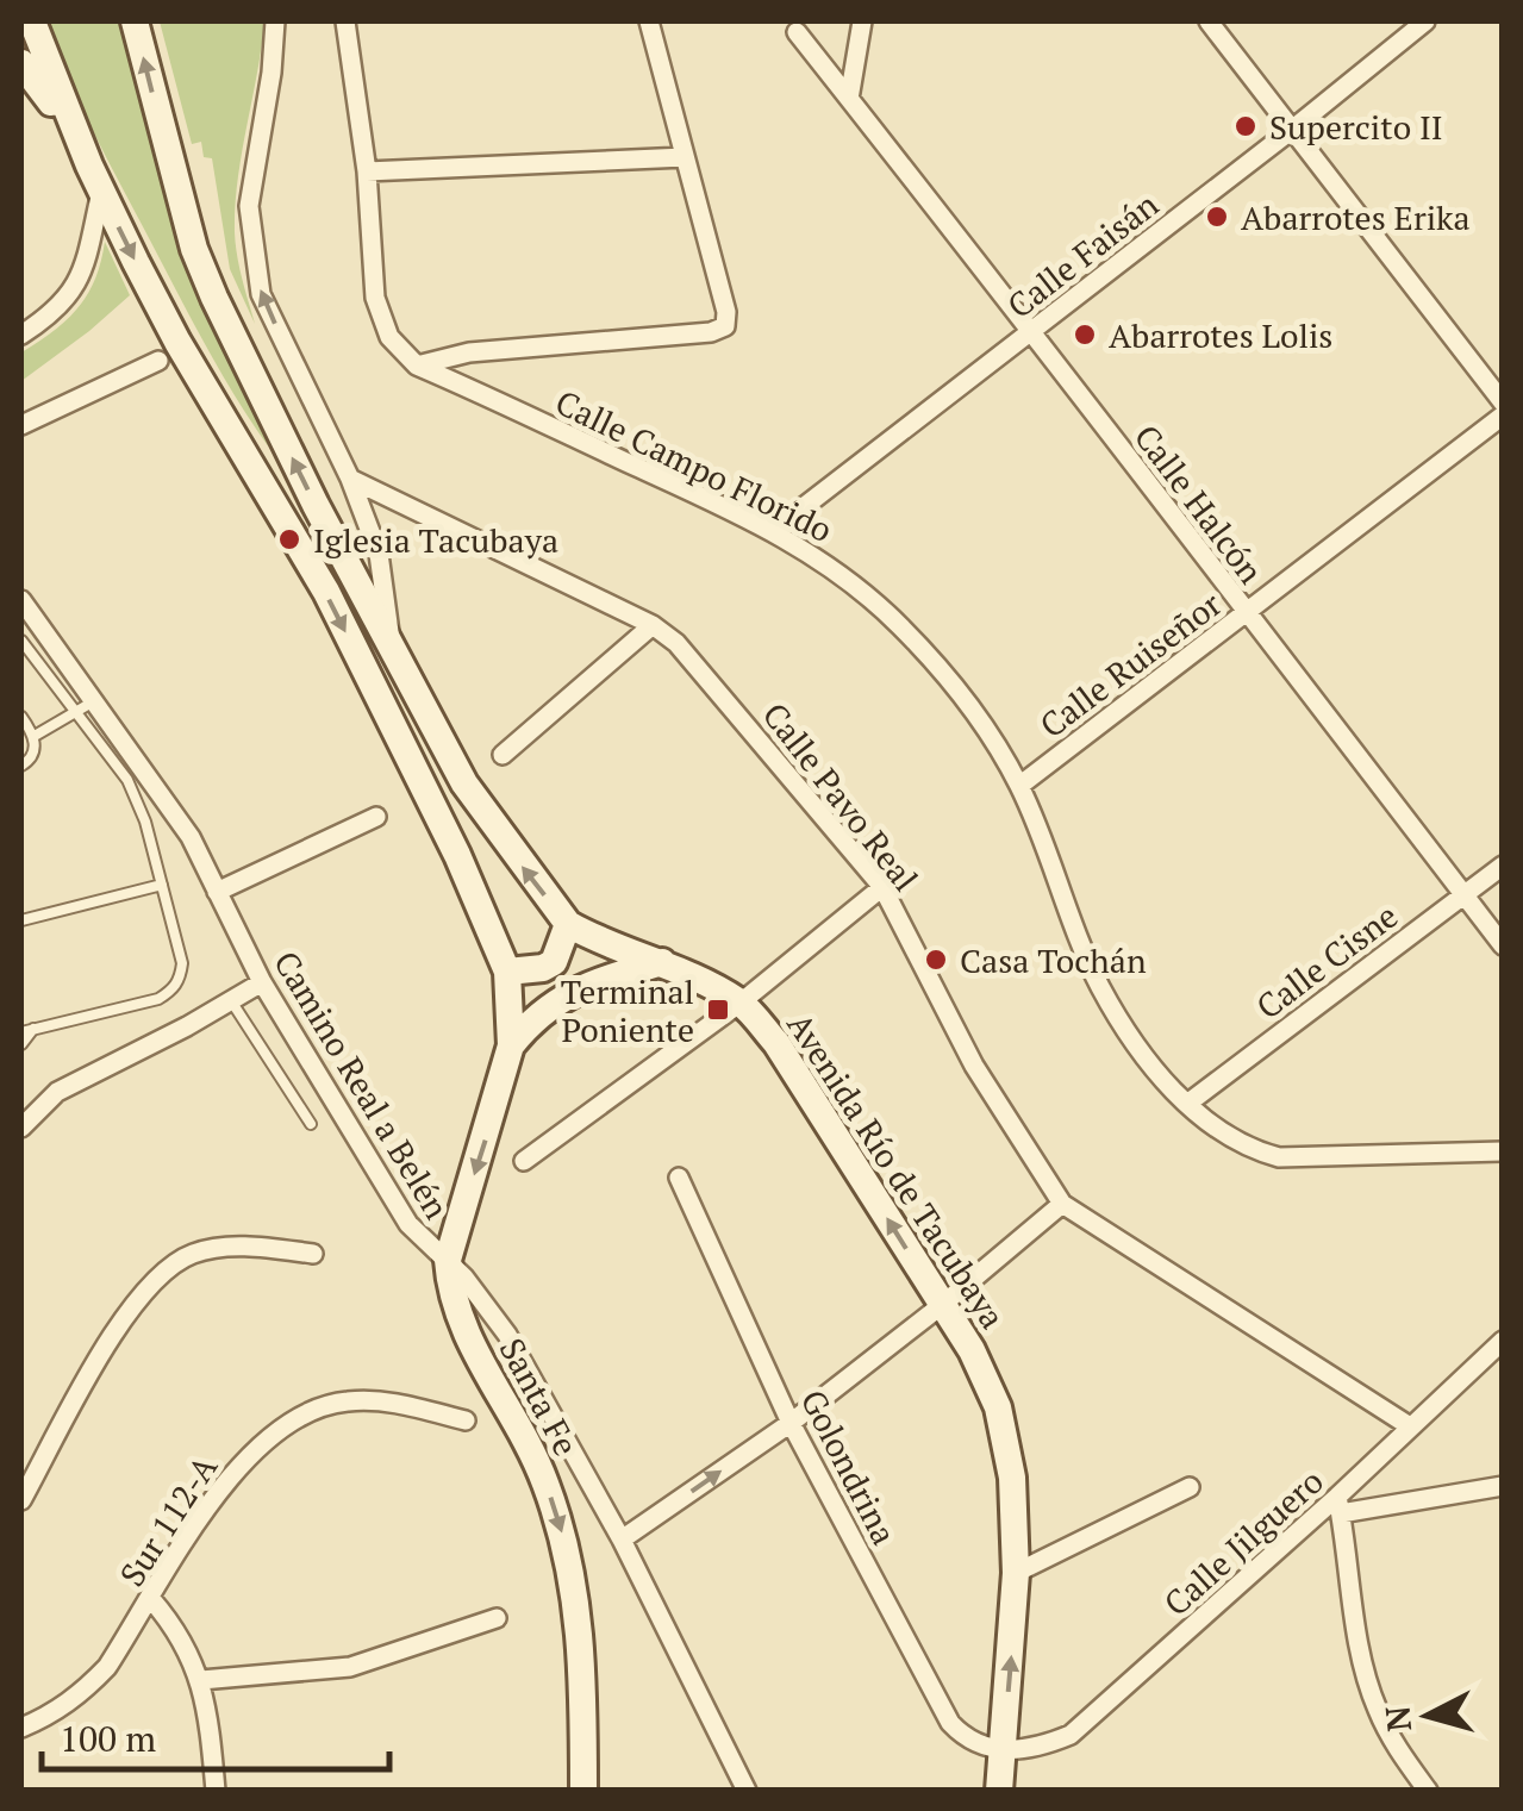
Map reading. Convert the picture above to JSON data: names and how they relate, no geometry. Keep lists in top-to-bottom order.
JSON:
{
  "streets": {
    "main road": ["Avenida Río de Tacubaya", "Santa Fe"],
    "street": [
      "Calle Faisán",
      "Calle Campo Florido",
      "Calle Halcón",
      "Calle Ruiseñor",
      "Calle Pavo Real",
      "Calle Cisne",
      "Camino Real a Belén",
      "Golondrina",
      "Sur 112-A",
      "Calle Jilguero"
    ]
  },
  "crossings": [
    ["Calle Faisán", "Calle Campo Florido"],
    ["Calle Faisán", "Calle Halcón"],
    ["Calle Campo Florido", "Calle Ruiseñor"],
    ["Calle Campo Florido", "Calle Cisne"],
    ["Calle Halcón", "Calle Ruiseñor"],
    ["Calle Halcón", "Calle Cisne"],
    ["Calle Pavo Real", "Calle Jilguero"],
    ["Camino Real a Belén", "Santa Fe"],
    ["Avenida Río de Tacubaya", "Golondrina"],
    ["Avenida Río de Tacubaya", "Calle Jilguero"],
    ["Golondrina", "Calle Jilguero"]
  ],
  "one_way": ["Santa Fe"],
  "places": {
    "other": [
      "Supercito II",
      "Abarrotes Erika",
      "Abarrotes Lolis",
      "Iglesia Tacubaya",
      "Casa Tochán"
    ],
    "transit": ["Terminal Poniente"]
  },
  "scale_bar": "100 m",
  "north": "left"
}
